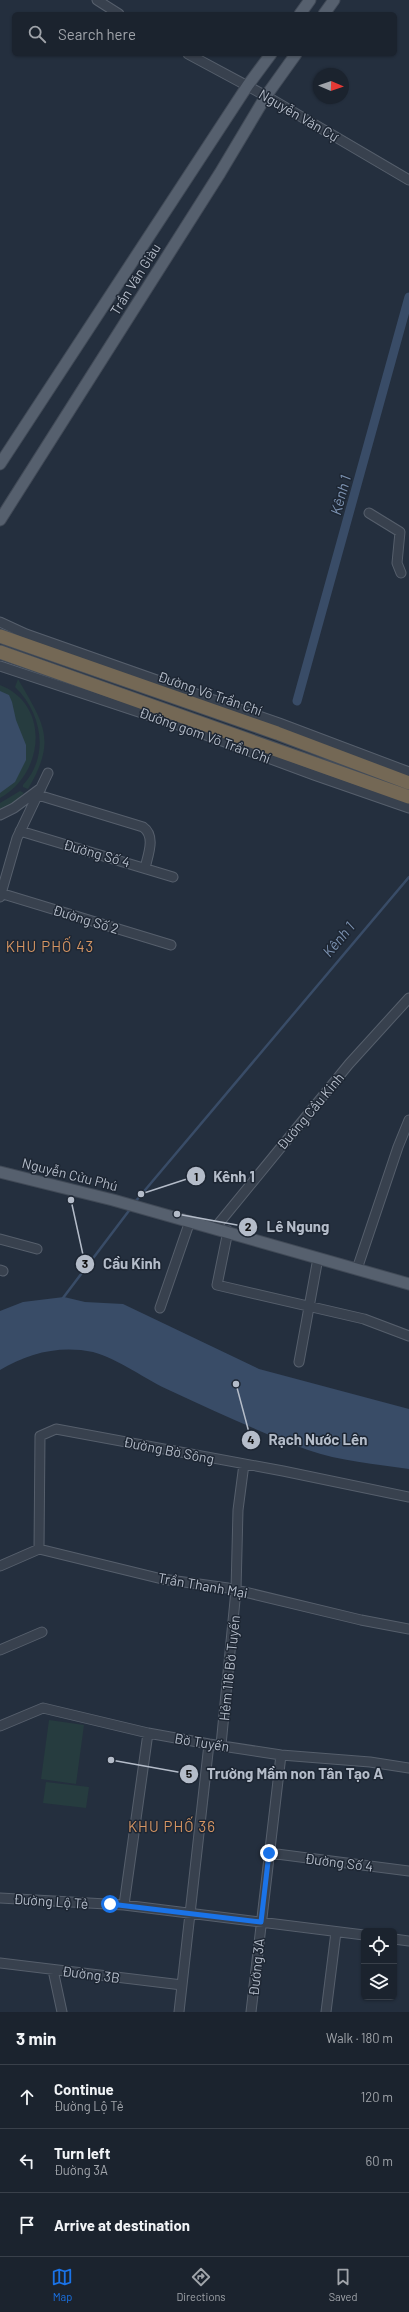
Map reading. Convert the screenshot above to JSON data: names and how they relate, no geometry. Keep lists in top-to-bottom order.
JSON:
{
  "streets": {
    "highway": ["Đường Võ Trần Chí"],
    "main road": ["Trần Văn Giàu", "Nguyễn Cửu Phú"],
    "street": [
      "Nguyễn Văn Cự",
      "Đường gom Võ Trần Chí",
      "Đường Số 4",
      "Đường Số 2",
      "Đường Cầu Kinh",
      "Đường Bờ Sông",
      "Trần Thanh Mại",
      "Hẻm 116 Bờ Tuyến",
      "Bờ Tuyến",
      "Đường Lộ Tẻ",
      "Đường 3A",
      "Đường 3B"
    ]
  },
  "crossings": [
    ["Nguyễn Văn Cự", "Trần Văn Giàu"],
    ["Đường Số 4", "Đường 3A"],
    ["Đường Cầu Kinh", "Nguyễn Cửu Phú"],
    ["Đường Bờ Sông", "Trần Thanh Mại"],
    ["Đường Bờ Sông", "Hẻm 116 Bờ Tuyến"],
    ["Trần Thanh Mại", "Hẻm 116 Bờ Tuyến"],
    ["Hẻm 116 Bờ Tuyến", "Bờ Tuyến"],
    ["Bờ Tuyến", "Đường 3A"],
    ["Đường Lộ Tẻ", "Đường 3A"]
  ],
  "districts": ["KHU PHỐ 43", "KHU PHỐ 36"],
  "water": ["Kênh 1"],
  "places": [
    "Kênh 1",
    "Cầu Kinh",
    "Lê Ngung",
    "Rạch Nước Lên",
    "Trường Mầm non Tân Tạo A"
  ],
  "north": "right",
  "page": {
    "search": "Search here",
    "heading": ["3 min", "Walk · 180 m"],
    "list": [
      ["Continue", "Đường Lộ Tẻ", "120 m"],
      ["Turn left", "Đường 3A", "60 m"],
      "Arrive at destination"
    ],
    "nav": ["Map", "Directions", "Saved"]
  }
}
